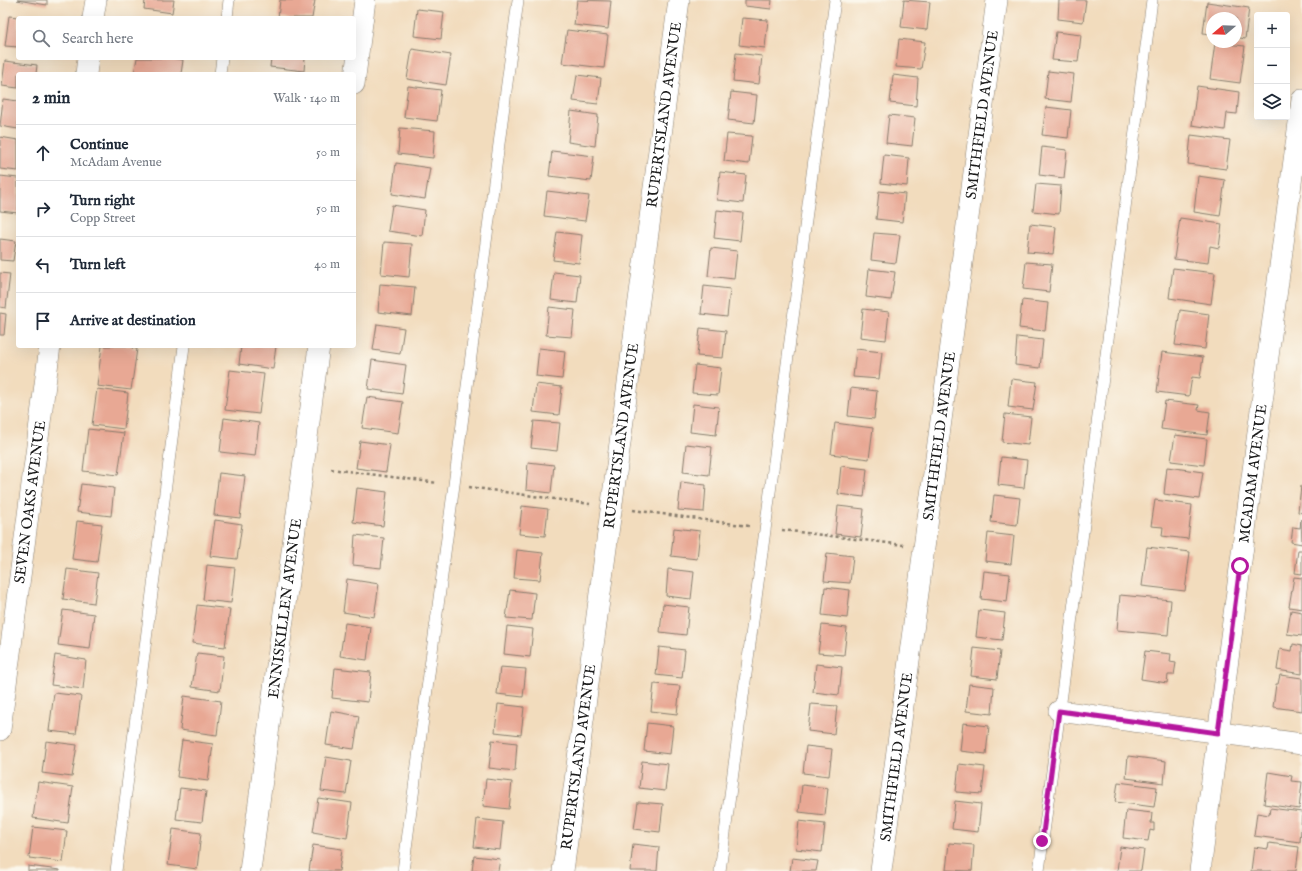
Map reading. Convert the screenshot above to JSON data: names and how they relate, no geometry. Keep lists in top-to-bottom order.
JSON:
{
  "streets": {
    "street": [
      "RUPERTSLAND AVENUE",
      "SMITHFIELD AVENUE",
      "MCADAM AVENUE",
      "SEVEN OAKS AVENUE",
      "ENNISKILLEN AVENUE"
    ]
  },
  "north": "left",
  "page": {
    "map_buttons": ["+", "−"],
    "search": "Search here",
    "heading": ["2 min", "Walk · 140 m"],
    "list": [
      ["Continue", "McAdam Avenue", "50 m"],
      ["Turn right", "Copp Street", "50 m"],
      ["Turn left", "40 m"],
      "Arrive at destination"
    ]
  }
}
